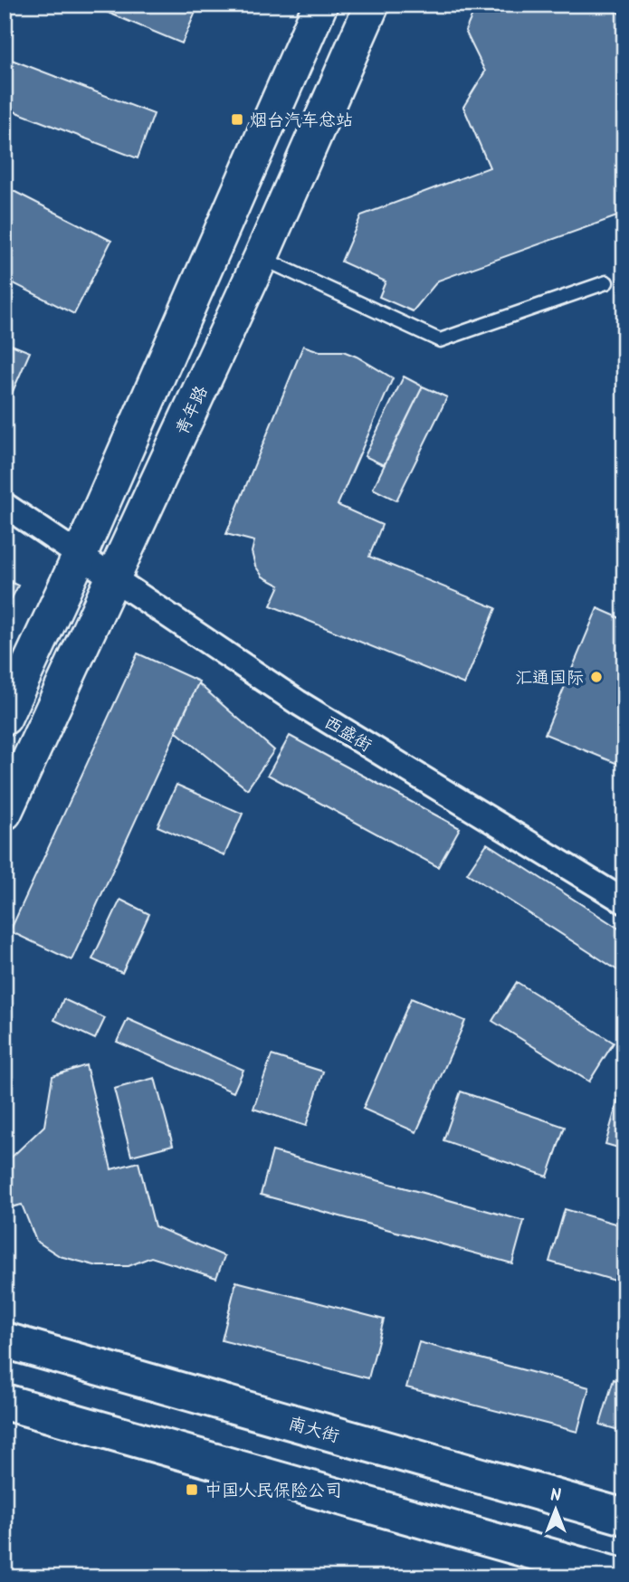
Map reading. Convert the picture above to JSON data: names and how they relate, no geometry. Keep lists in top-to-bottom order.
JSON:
{
  "streets": {
    "main road": ["青年路", "南大街"],
    "street": ["西盛街"]
  },
  "crossings": [
    ["青年路", "西盛街"]
  ],
  "places": {
    "transit": ["烟台汽车总站", "中国人民保险公司"],
    "other": ["汇通国际"]
  },
  "north": "top"
}
